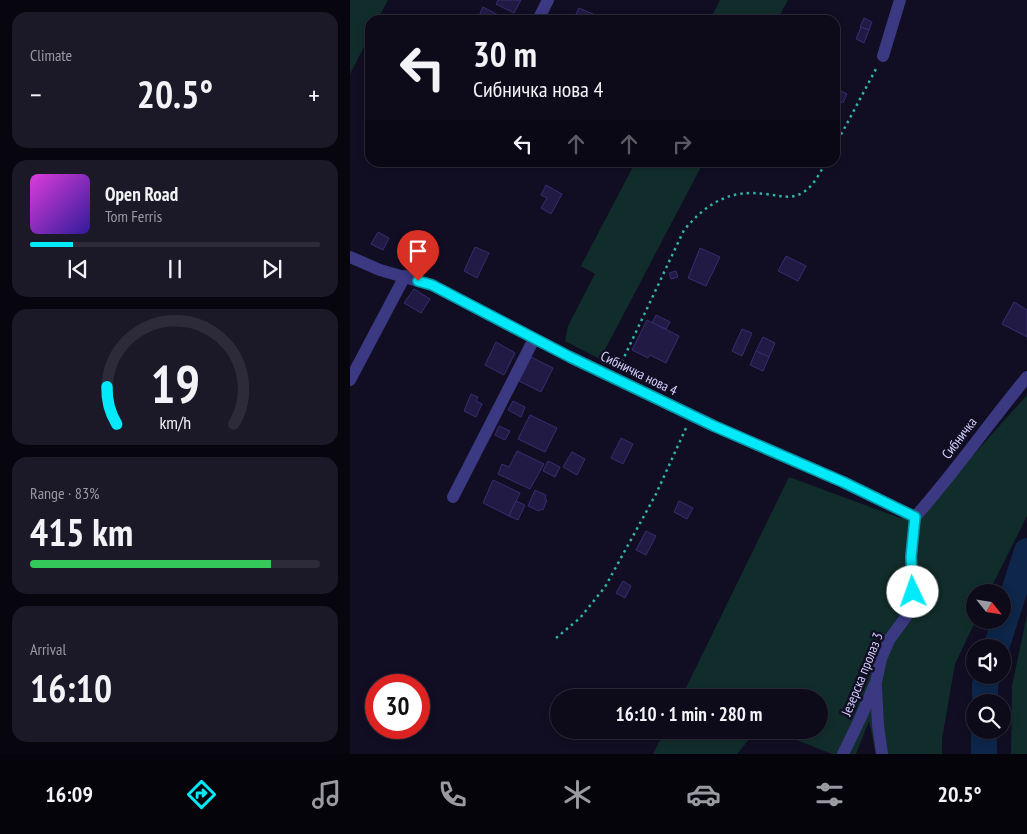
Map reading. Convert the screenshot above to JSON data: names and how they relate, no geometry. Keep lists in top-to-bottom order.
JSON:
{
  "streets": {
    "street": ["Сибничка нова 4", "Сибничка", "Језерска пролаз 3"]
  },
  "crossings": [
    ["Сибничка нова 4", "Сибничка"],
    ["Сибничка нова 4", "Језерска пролаз 3"],
    ["Сибничка", "Језерска пролаз 3"]
  ],
  "north": "bottom right",
  "page": {
    "tile": [
      "Climate",
      ["Range · 83%", "415 km"],
      ["Arrival", "16:10"]
    ],
    "turn": ["30 m", "Сибничка нова 4"],
    "heat": ["−", "20.5°", "+"],
    "song": ["Open Road", "Tom Ferris"],
    "limit": "30",
    "trip": "16:10 · 1 min · 280 m",
    "tabs": ["16:09", "20.5°"],
    "gauge": ["19", "km/h"]
  }
}
